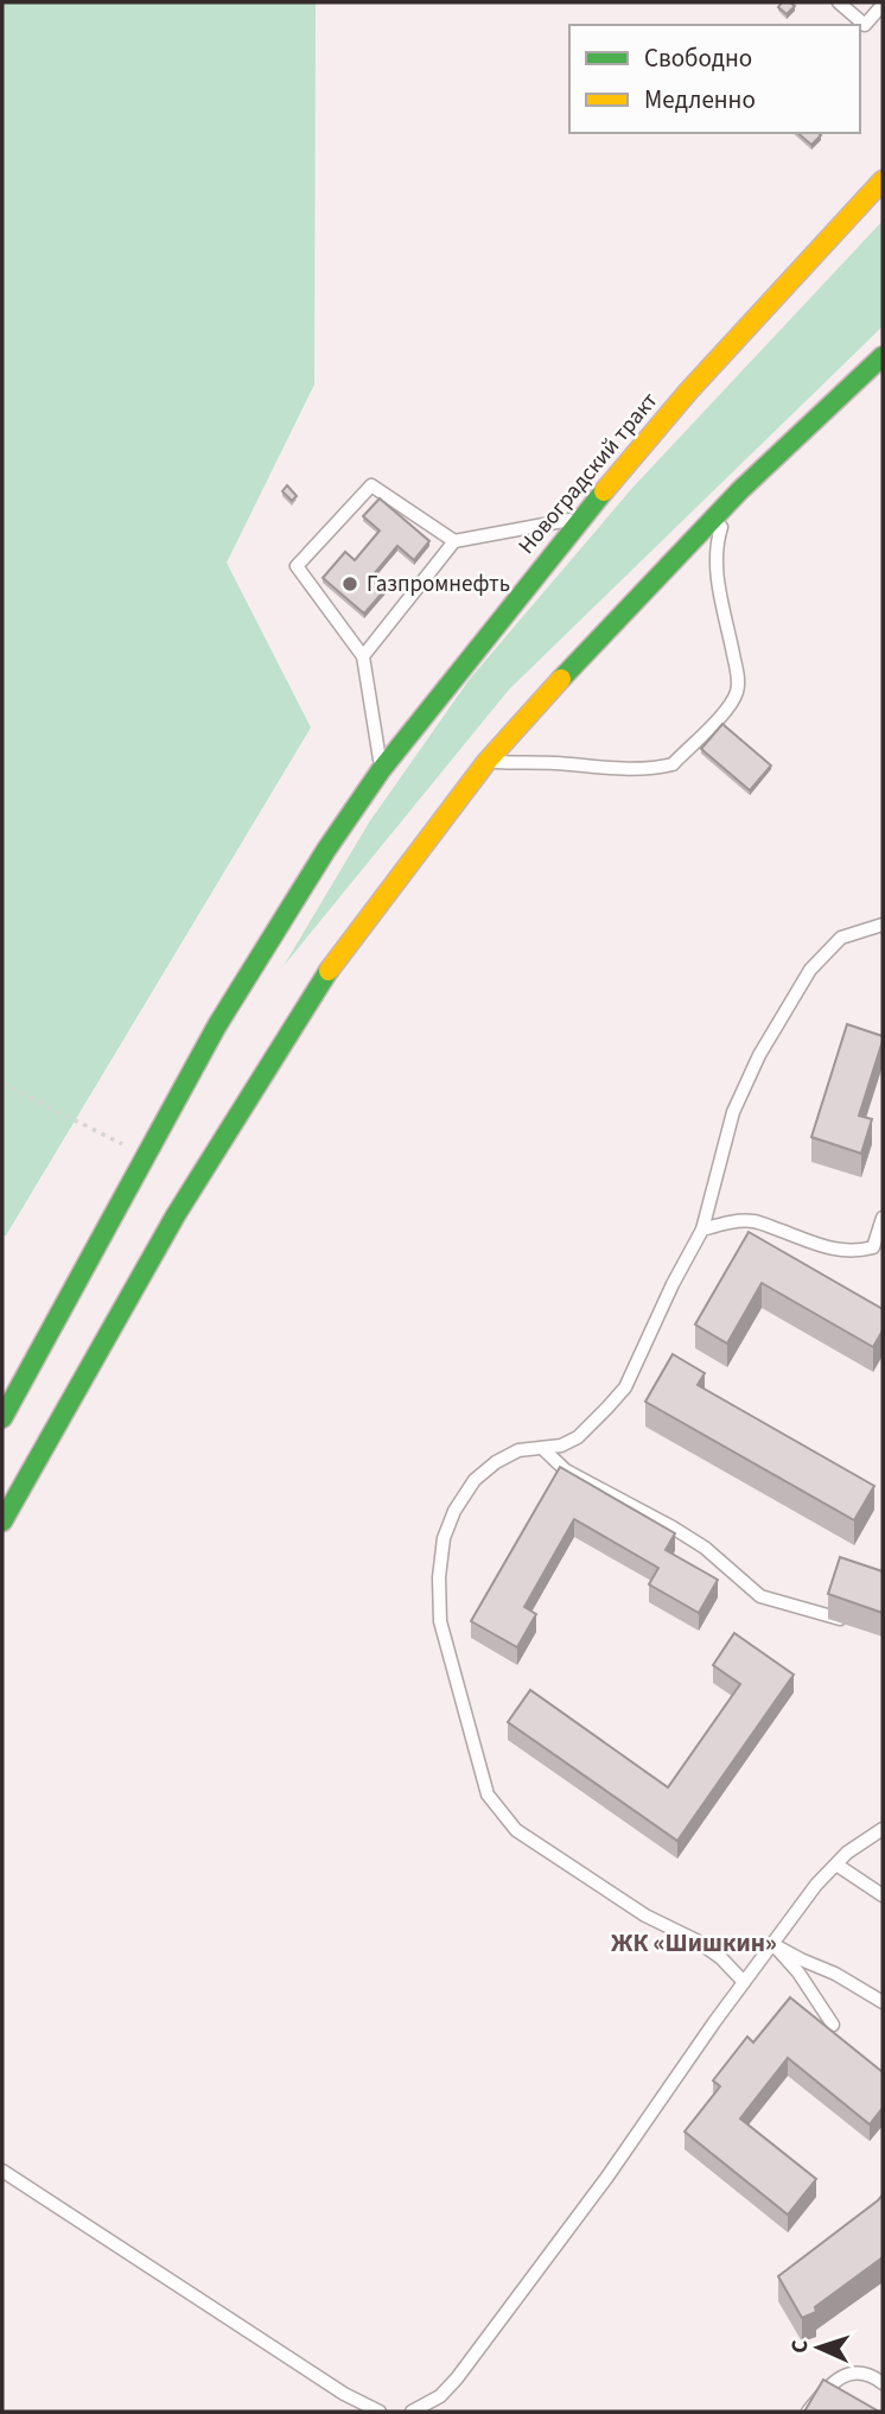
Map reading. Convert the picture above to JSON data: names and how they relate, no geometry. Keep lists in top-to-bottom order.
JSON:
{
  "streets": {
    "main road": ["Новоградский тракт"]
  },
  "districts": ["ЖК «Шишкин»"],
  "places": ["Газпромнефть"],
  "legend": ["Свободно", "Медленно"],
  "north": "left"
}
